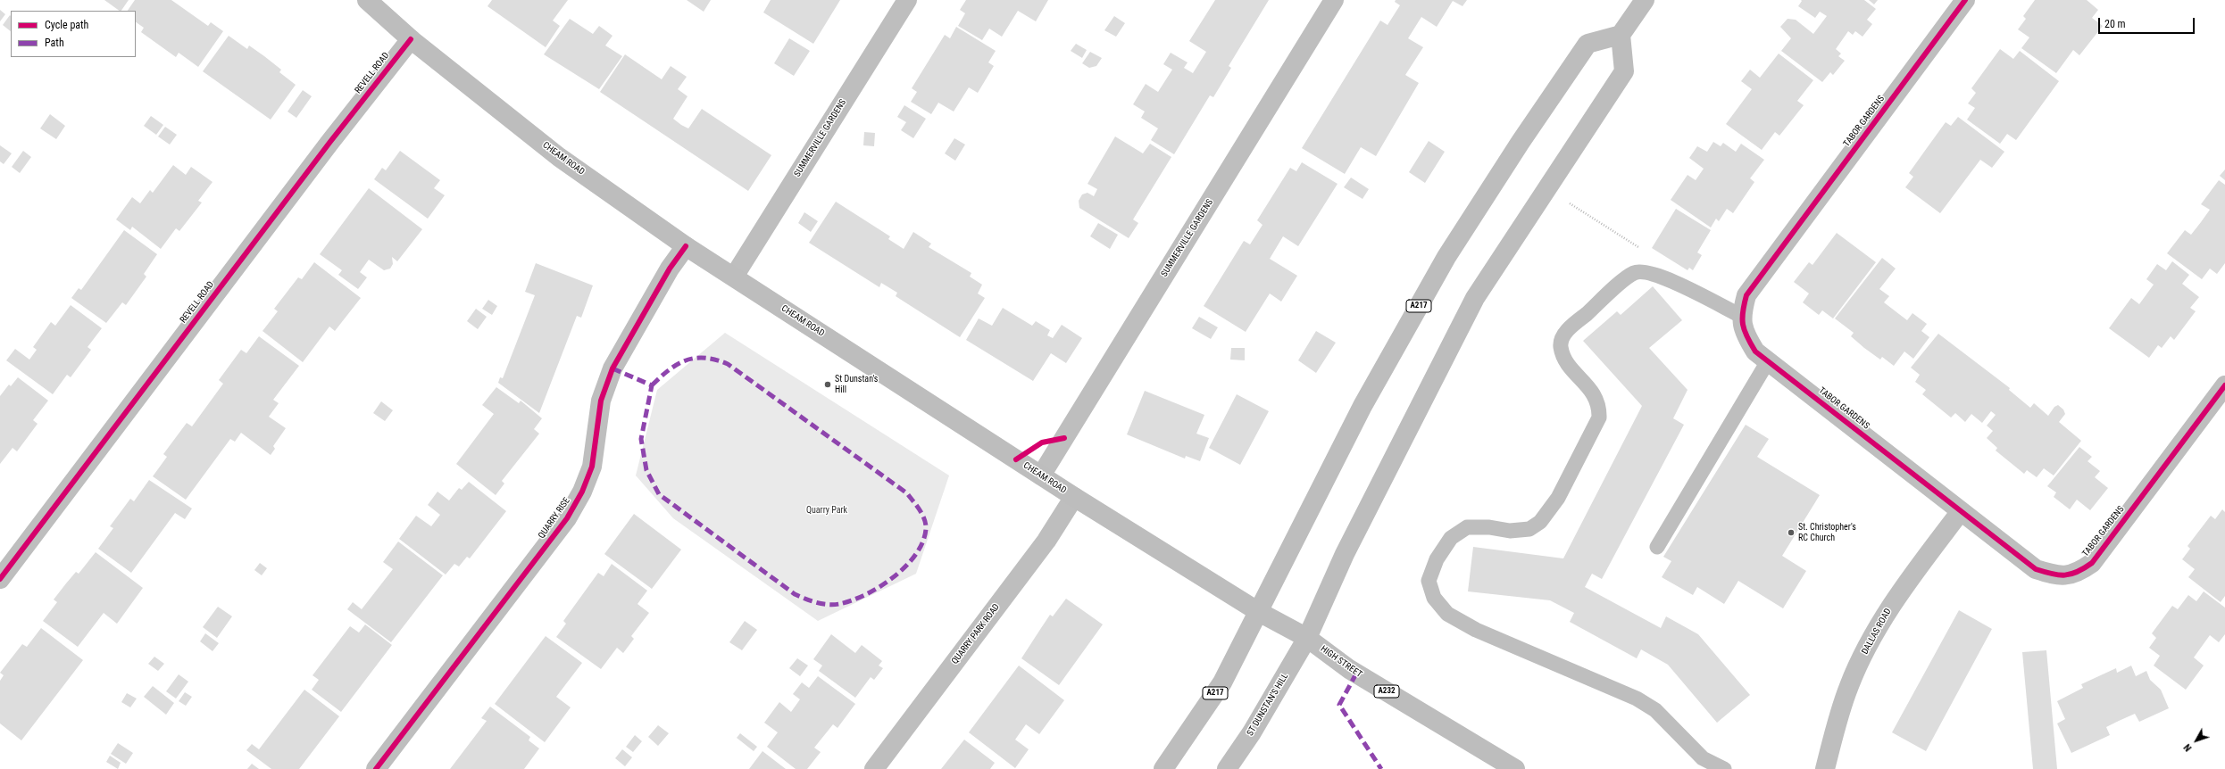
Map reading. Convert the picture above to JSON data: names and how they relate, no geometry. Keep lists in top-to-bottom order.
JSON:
{
  "streets": {
    "highway": [
      "CHEAM ROAD",
      "A217",
      "HIGH STREET",
      "A232",
      "ST DUNSTAN'S HILL"
    ],
    "street": [
      "REVELL ROAD",
      "TABOR GARDENS",
      "SUMMERVILLE GARDENS",
      "QUARRY RISE",
      "DALLAS ROAD",
      "QUARRY PARK ROAD"
    ]
  },
  "crossings": [
    ["REVELL ROAD", "CHEAM ROAD"],
    ["TABOR GARDENS", "DALLAS ROAD"],
    ["SUMMERVILLE GARDENS", "CHEAM ROAD"],
    ["CHEAM ROAD", "A217"],
    ["CHEAM ROAD", "QUARRY RISE"],
    ["CHEAM ROAD", "QUARRY PARK ROAD"],
    ["CHEAM ROAD", "HIGH STREET"],
    ["A217", "HIGH STREET"],
    ["A217", "ST DUNSTAN'S HILL"],
    ["HIGH STREET", "ST DUNSTAN'S HILL"]
  ],
  "parks": ["Quarry Park"],
  "places": ["St Dunstan's Hill", "St. Christopher's RC Church"],
  "legend": ["Cycle path", "Path"],
  "scale_bar": "20 m",
  "north": "bottom left"
}
